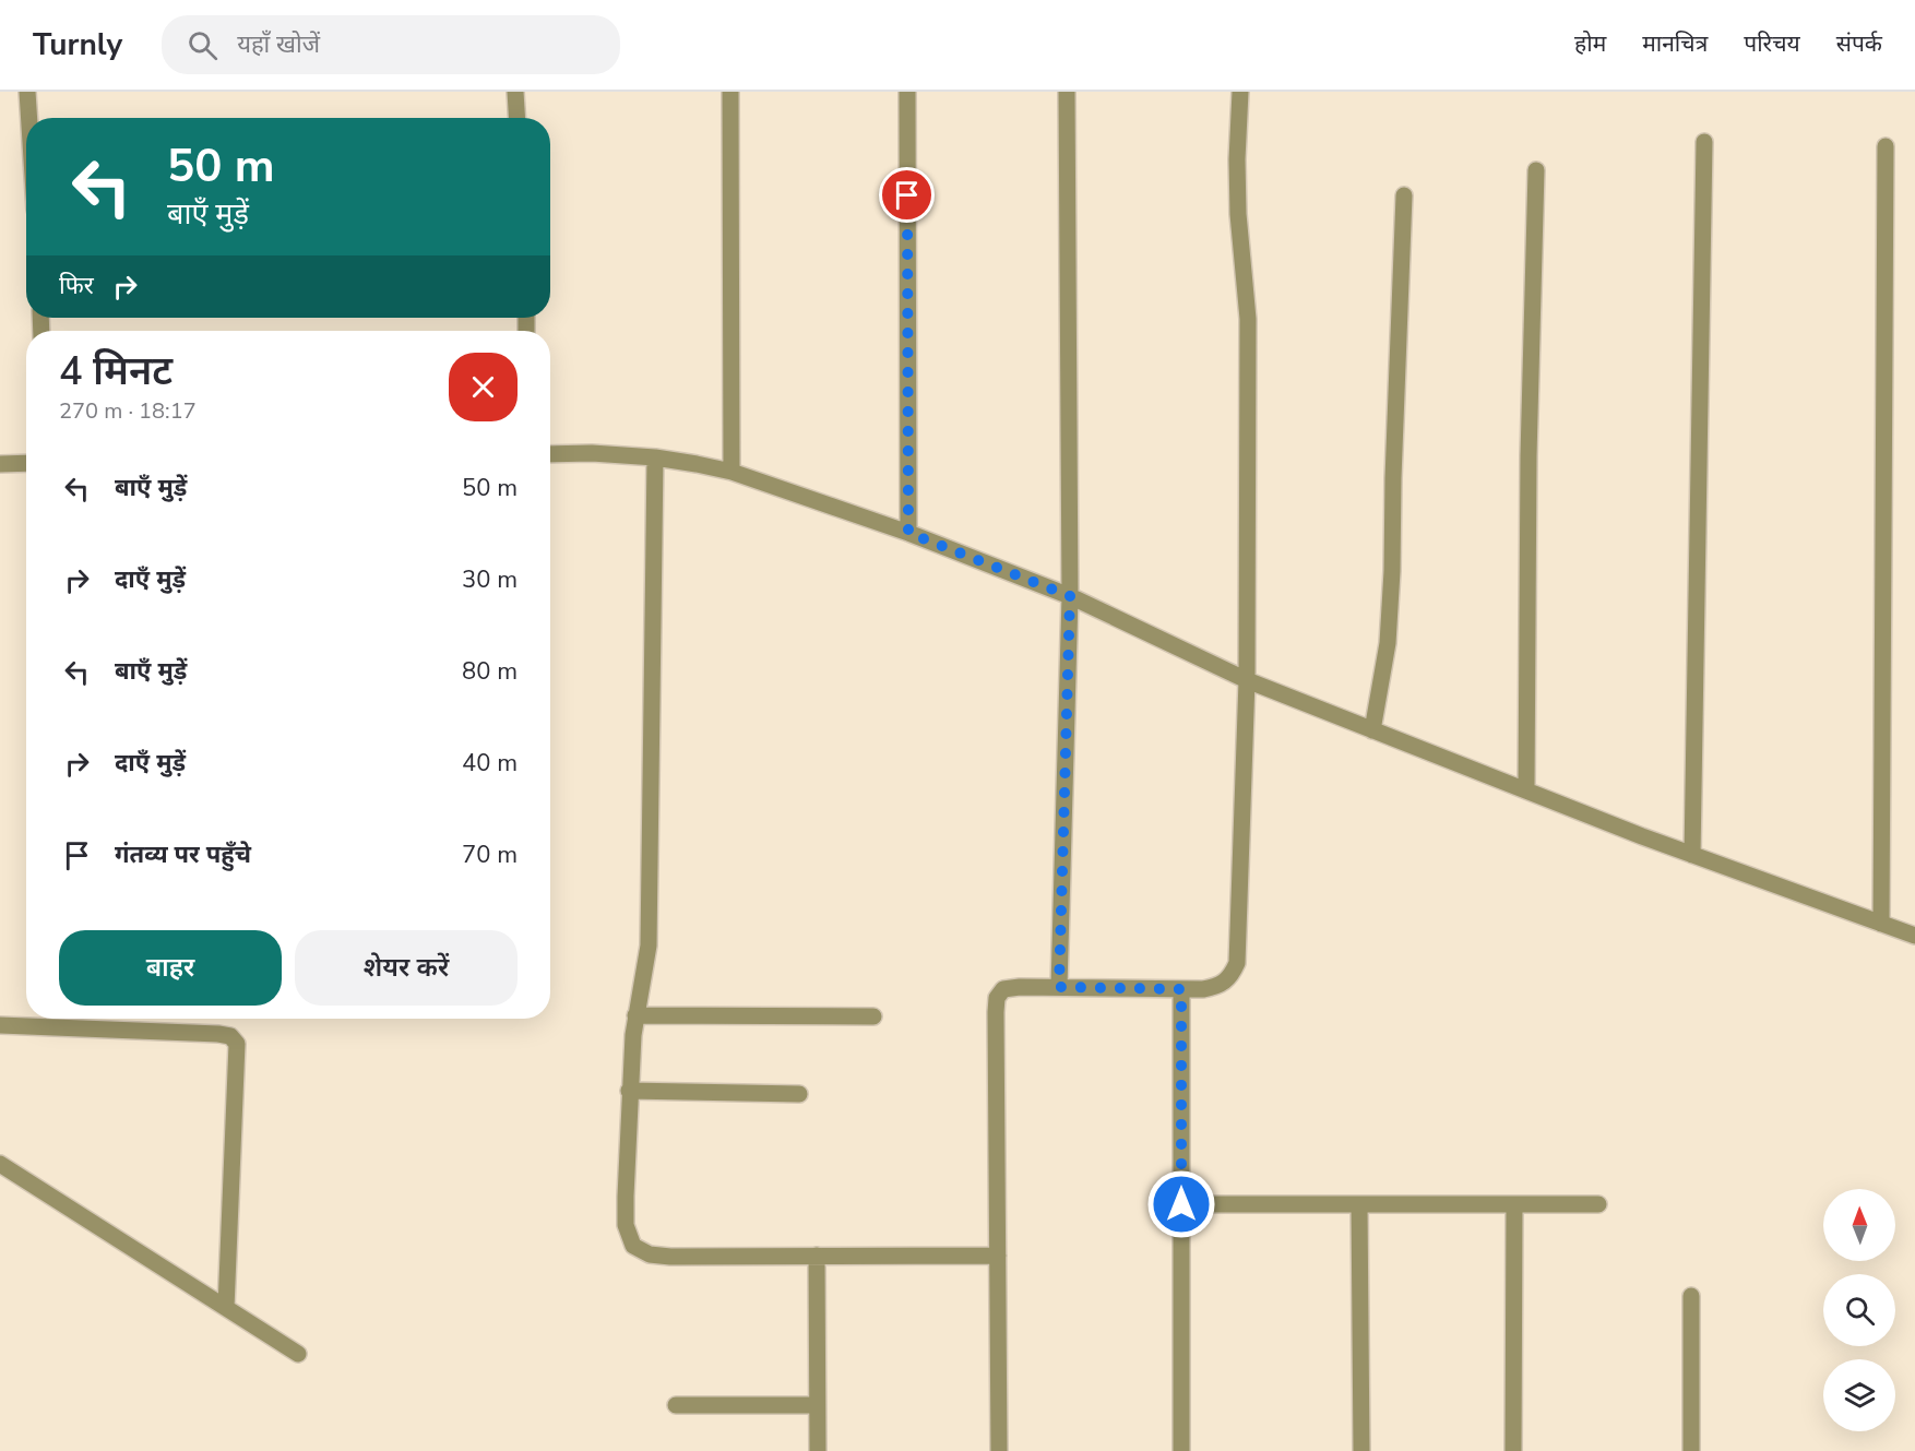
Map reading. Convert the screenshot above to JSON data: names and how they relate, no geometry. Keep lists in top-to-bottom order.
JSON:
{
  "north": "top",
  "page": {
    "header": "Turnly",
    "search": "यहाँ खोजें",
    "nav": [
      "होम",
      "मानचित्र",
      "परिचय",
      "संपर्क"
    ],
    "turn": ["50 m", "बाएँ मुड़ें"],
    "then": "फिर",
    "heading": ["4 मिनट", "270 m · 18:17"],
    "list": [
      {
        "name": "बाएँ मुड़ें",
        "value": "50 m"
      },
      {
        "name": "दाएँ मुड़ें",
        "value": "30 m"
      },
      {
        "name": "बाएँ मुड़ें",
        "value": "80 m"
      },
      {
        "name": "दाएँ मुड़ें",
        "value": "40 m"
      },
      {
        "name": "गंतव्य पर पहुँचे",
        "value": "70 m"
      }
    ],
    "buttons": ["बाहर", "शेयर करें"]
  }
}
